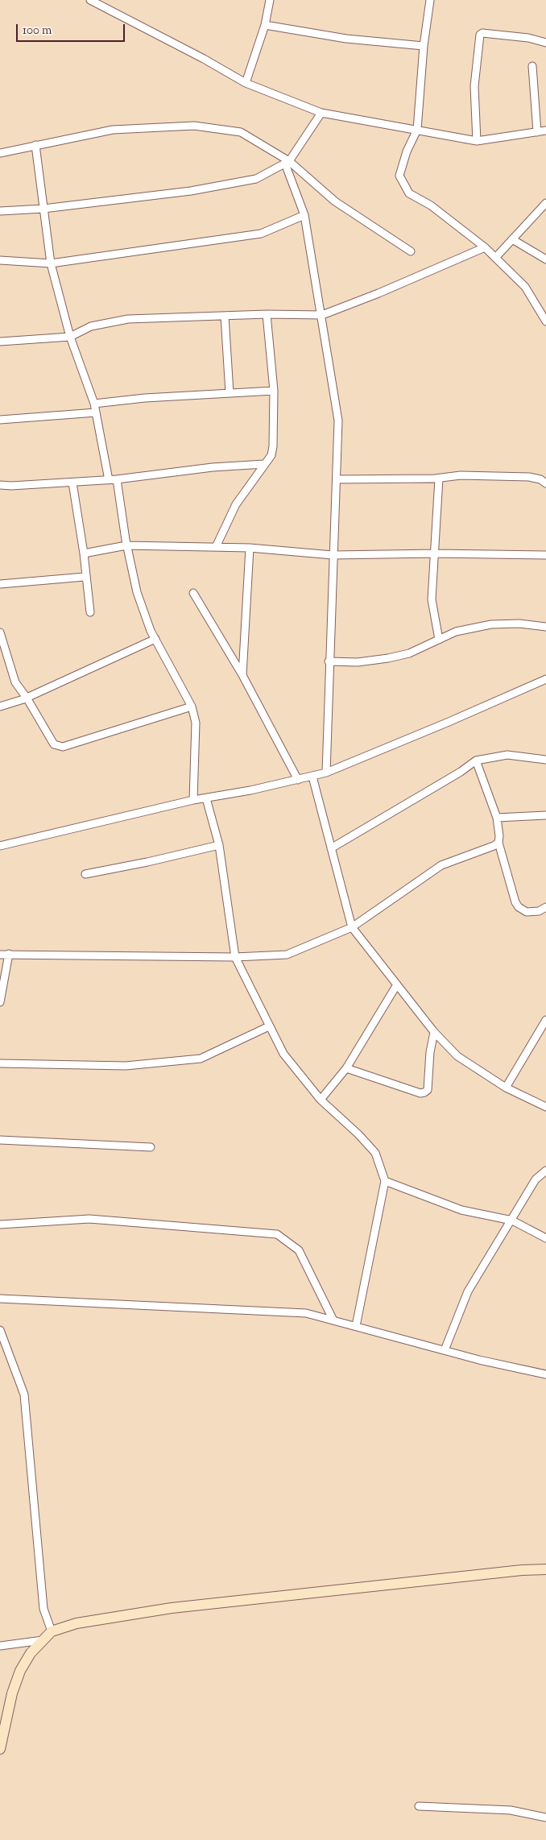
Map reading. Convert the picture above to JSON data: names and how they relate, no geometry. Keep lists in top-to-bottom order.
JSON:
{
  "scale_bar": "100 m"
}
